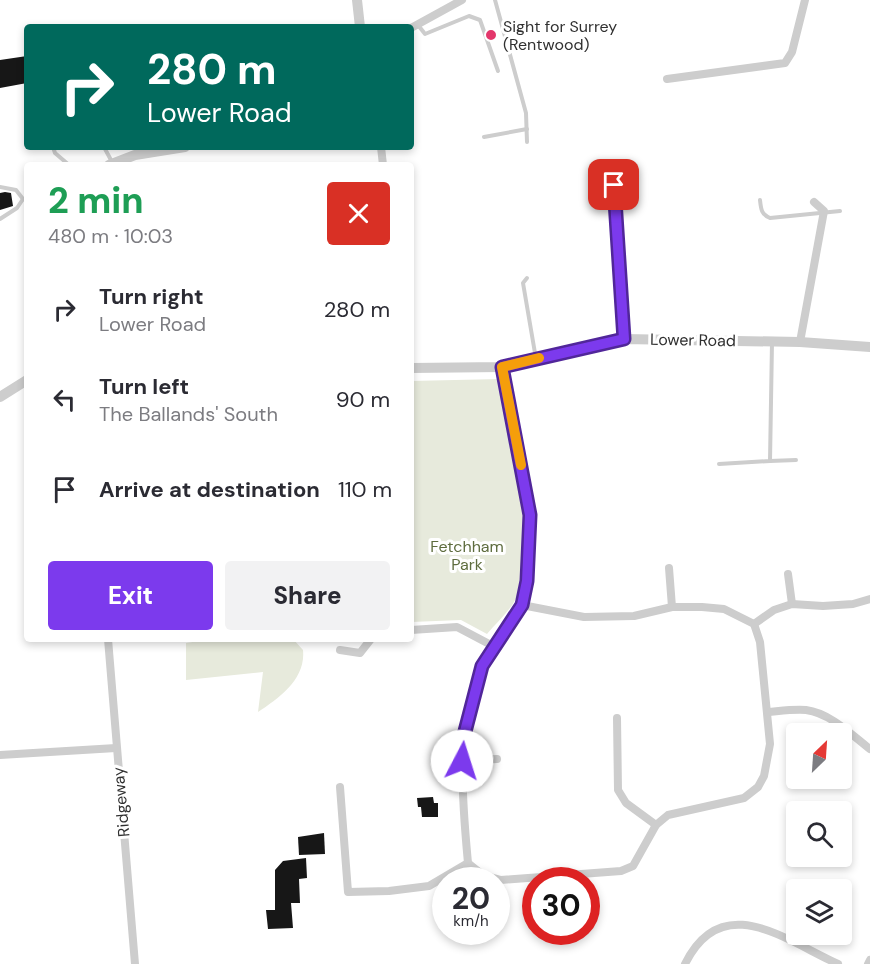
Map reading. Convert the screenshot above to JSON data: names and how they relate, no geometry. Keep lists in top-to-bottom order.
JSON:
{
  "streets": {
    "street": ["Lower Road", "Ridgeway"]
  },
  "parks": ["Fetchham Park"],
  "places": ["Sight for Surrey (Rentwood)"],
  "north": "top right",
  "page": {
    "turn": ["280 m", "Lower Road"],
    "heading": ["2 min", "480 m · 10:03"],
    "list": [
      {
        "name": "Turn right",
        "note": "Lower Road",
        "value": "280 m"
      },
      {
        "name": "Turn left",
        "note": "The Ballands' South",
        "value": "90 m"
      },
      {
        "name": "Arrive at destination",
        "value": "110 m"
      }
    ],
    "buttons": ["Exit", "Share"],
    "speed": "20 km/h",
    "limit": "30"
  }
}
